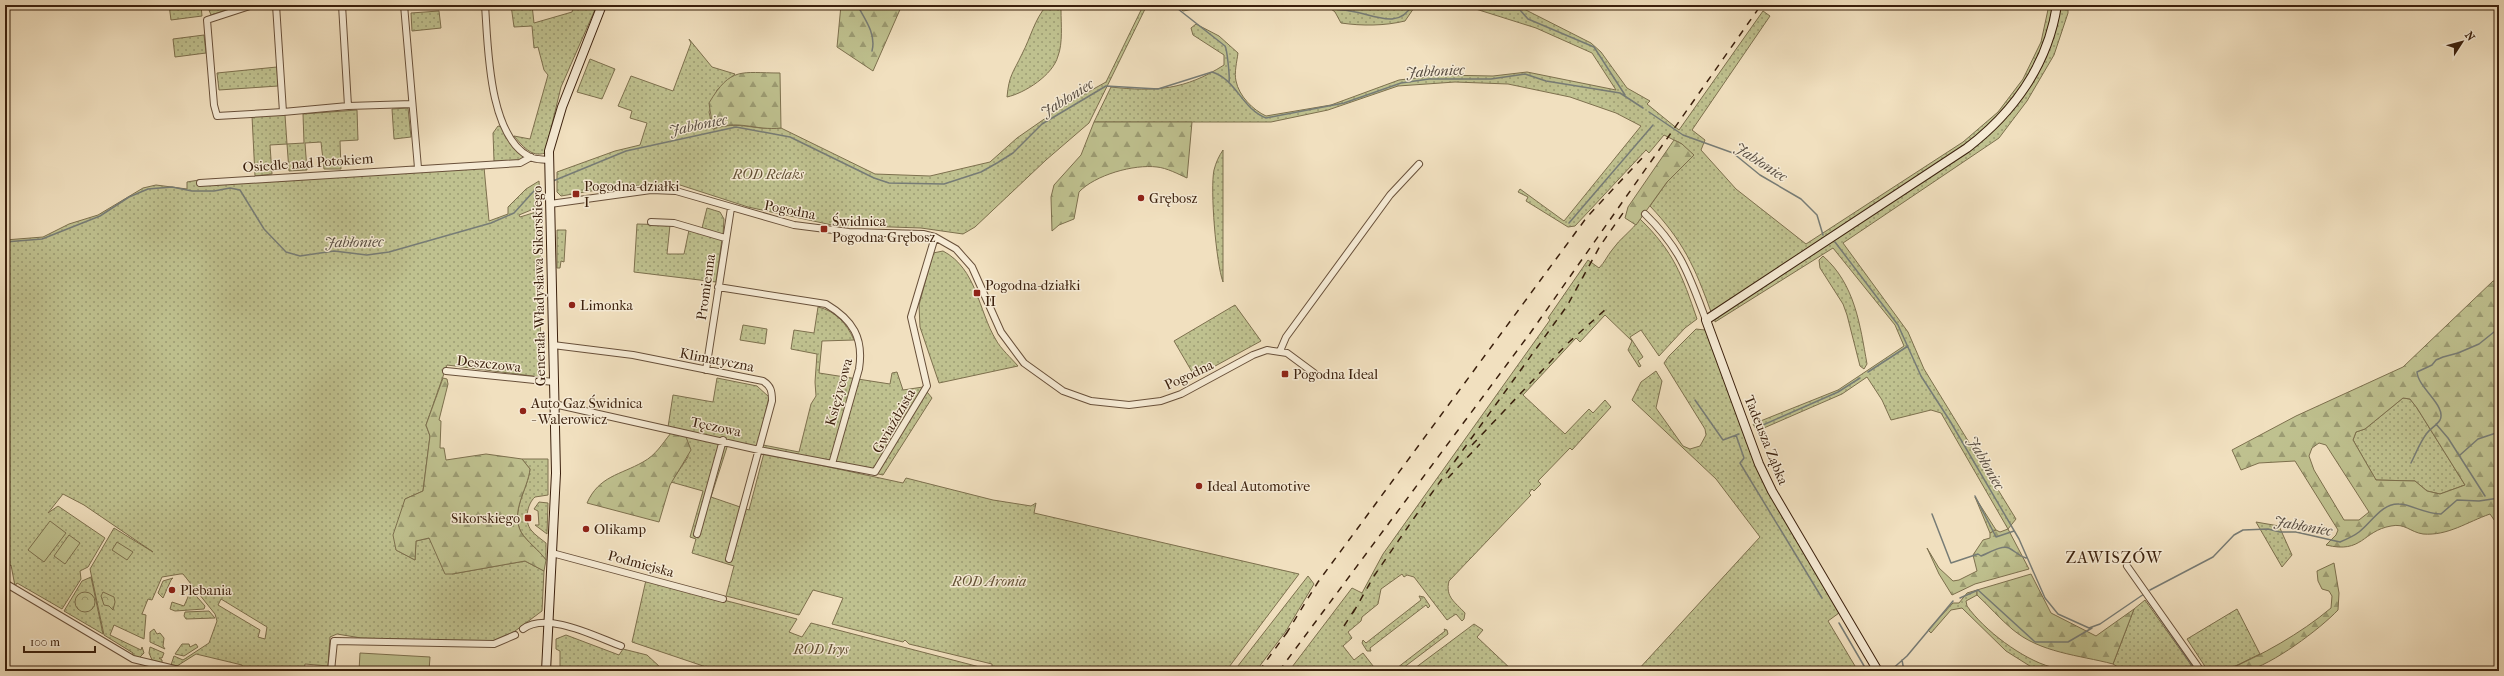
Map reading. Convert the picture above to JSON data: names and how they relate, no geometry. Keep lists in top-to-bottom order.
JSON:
{
  "streets": {
    "street": [
      "Osiedle nad Potokiem",
      "Pogodna",
      "Generała Władysława Sikorskiego",
      "Promienna",
      "Klimatyczna",
      "Deszczowa",
      "Księżycowa",
      "Gwiaździsta",
      "Tęczowa",
      "Tadeusza Ząbka",
      "Podmiejska"
    ]
  },
  "crossings": [
    ["Pogodna", "Generała Władysława Sikorskiego"],
    ["Pogodna", "Promienna"],
    ["Pogodna", "Gwiaździsta"],
    ["Generała Władysława Sikorskiego", "Klimatyczna"],
    ["Generała Władysława Sikorskiego", "Deszczowa"],
    ["Generała Władysława Sikorskiego", "Tęczowa"],
    ["Generała Władysława Sikorskiego", "Podmiejska"],
    ["Promienna", "Klimatyczna"],
    ["Promienna", "Księżycowa"],
    ["Klimatyczna", "Tęczowa"],
    ["Księżycowa", "Tęczowa"],
    ["Gwiaździsta", "Tęczowa"]
  ],
  "districts": ["ZAWISZÓW"],
  "water": ["Jabłoniec"],
  "parks": ["ROD Relaks", "ROD Aronia", "ROD Irys"],
  "places": {
    "transit": [
      "Pogodna-działki I",
      "Świdnica Pogodna Grębosz",
      "Pogodna-działki II",
      "Pogodna Ideal",
      "Sikorskiego"
    ],
    "other": [
      "Grębosz",
      "Limonka",
      "Auto Gaz Świdnica - Walerowicz",
      "Ideal Automotive",
      "Olikamp",
      "Plebania"
    ]
  },
  "scale_bar": "100 m",
  "north": "top right"
}
